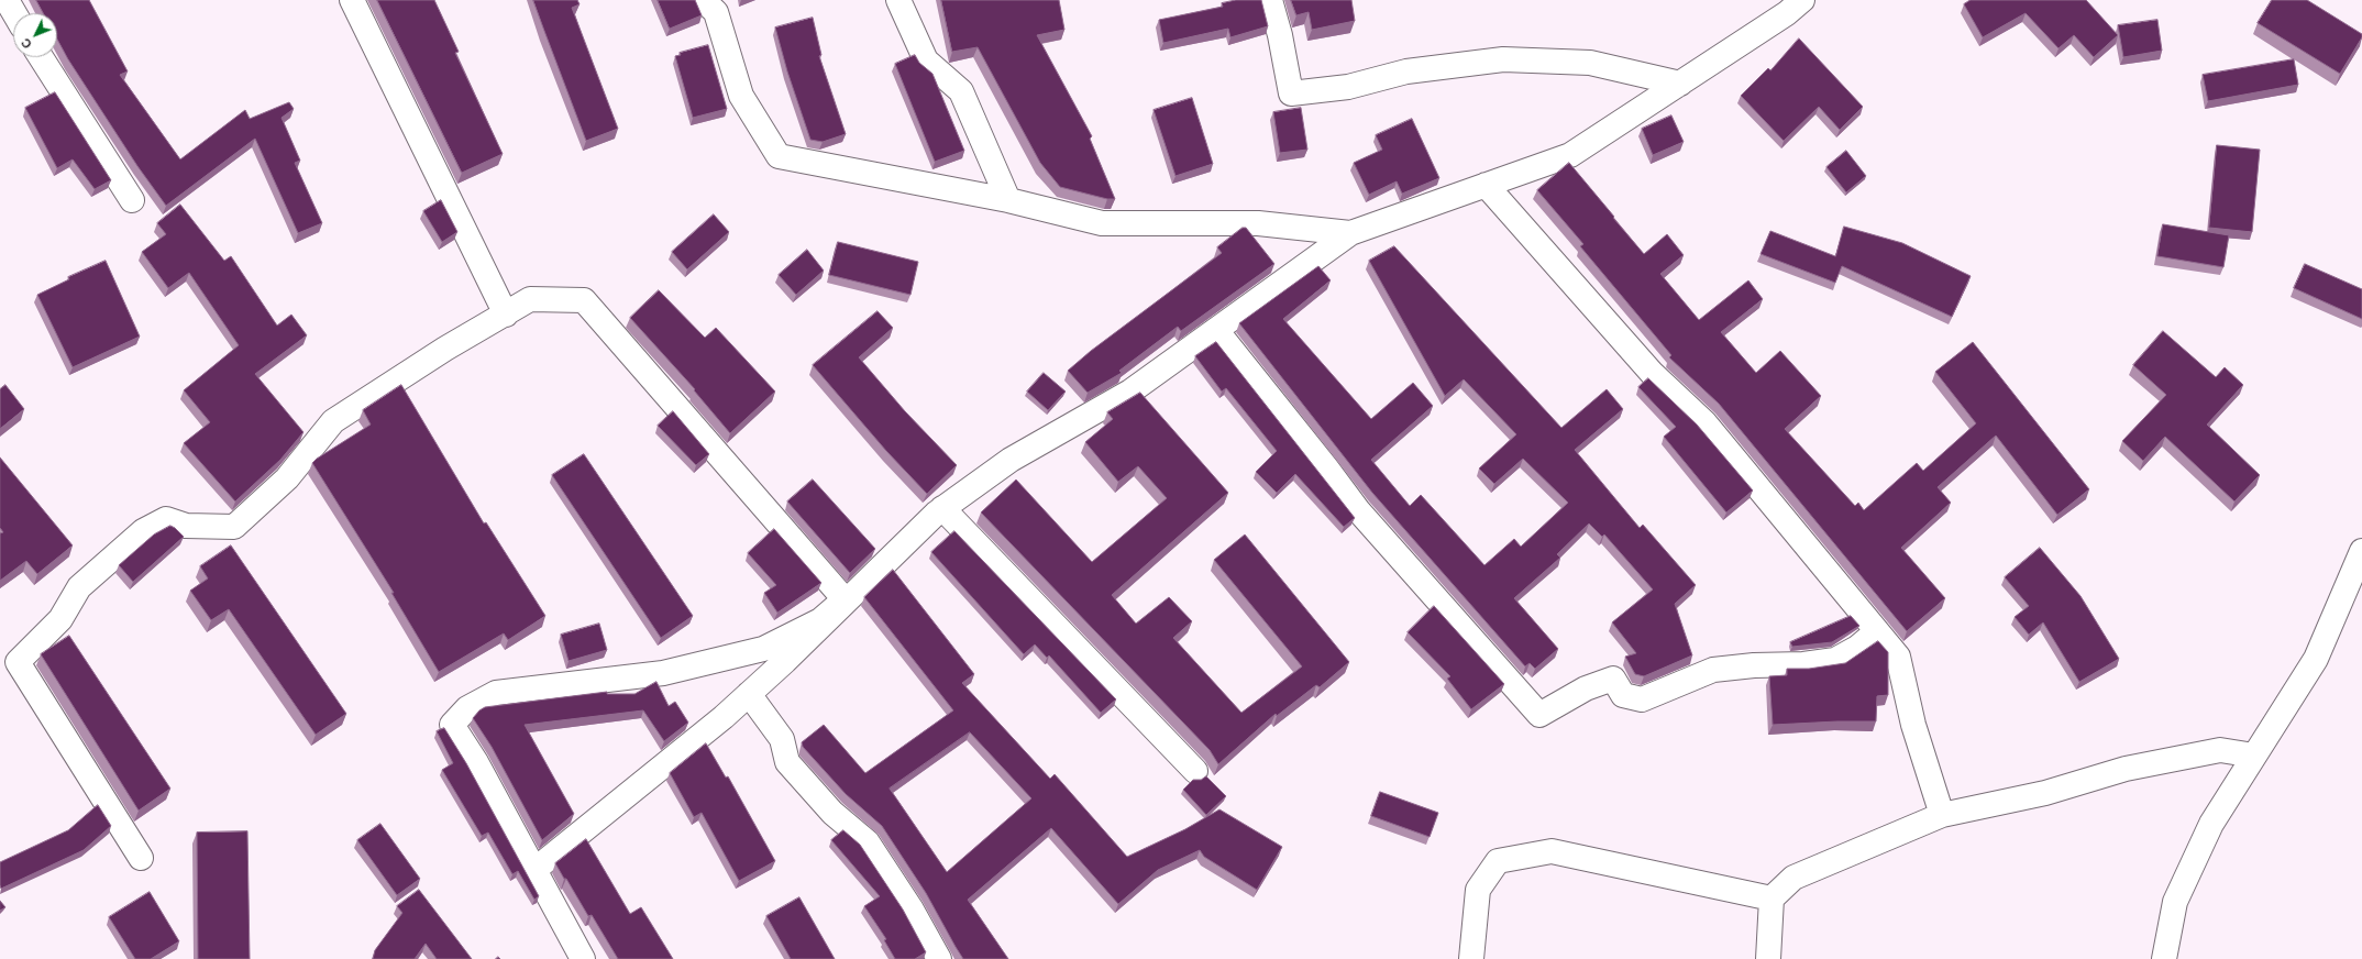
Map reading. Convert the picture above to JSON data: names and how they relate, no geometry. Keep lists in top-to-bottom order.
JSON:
{
  "north": "bottom left"
}
